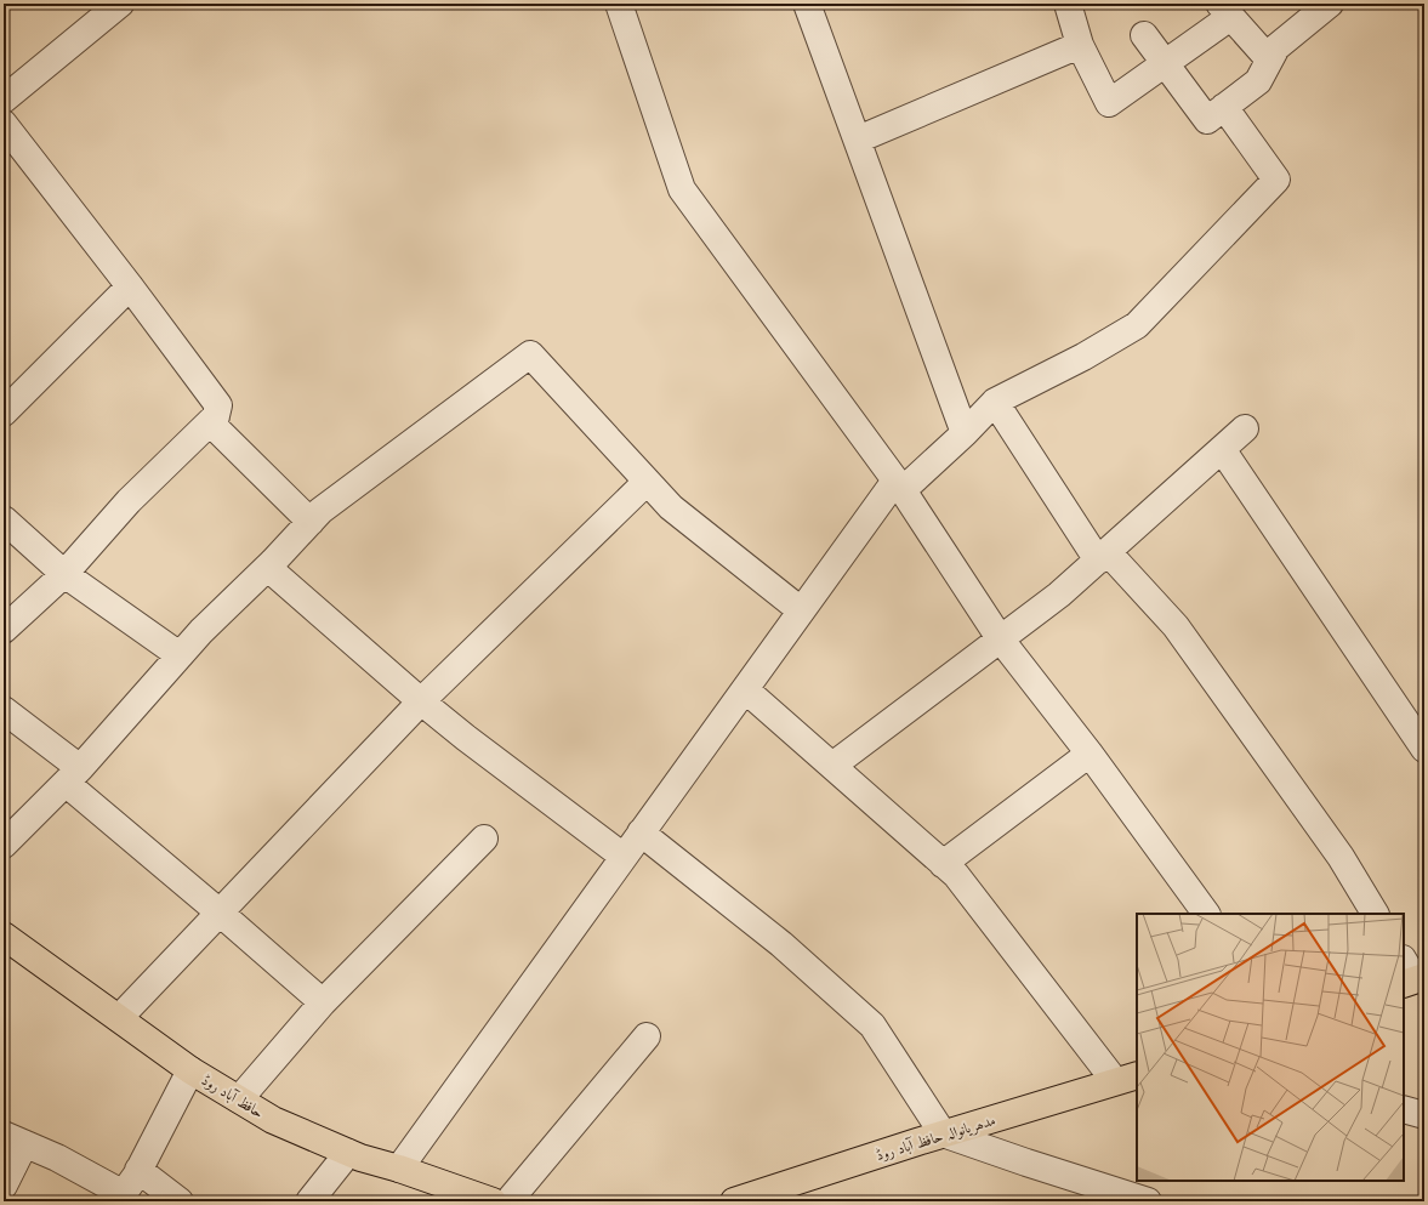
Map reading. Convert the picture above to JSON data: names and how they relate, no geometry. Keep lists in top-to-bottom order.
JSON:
{
  "streets": {
    "main road": ["حافظ آباد روڈ", "مدھریانوالہ حافظ آباد روڈ"]
  }
}
